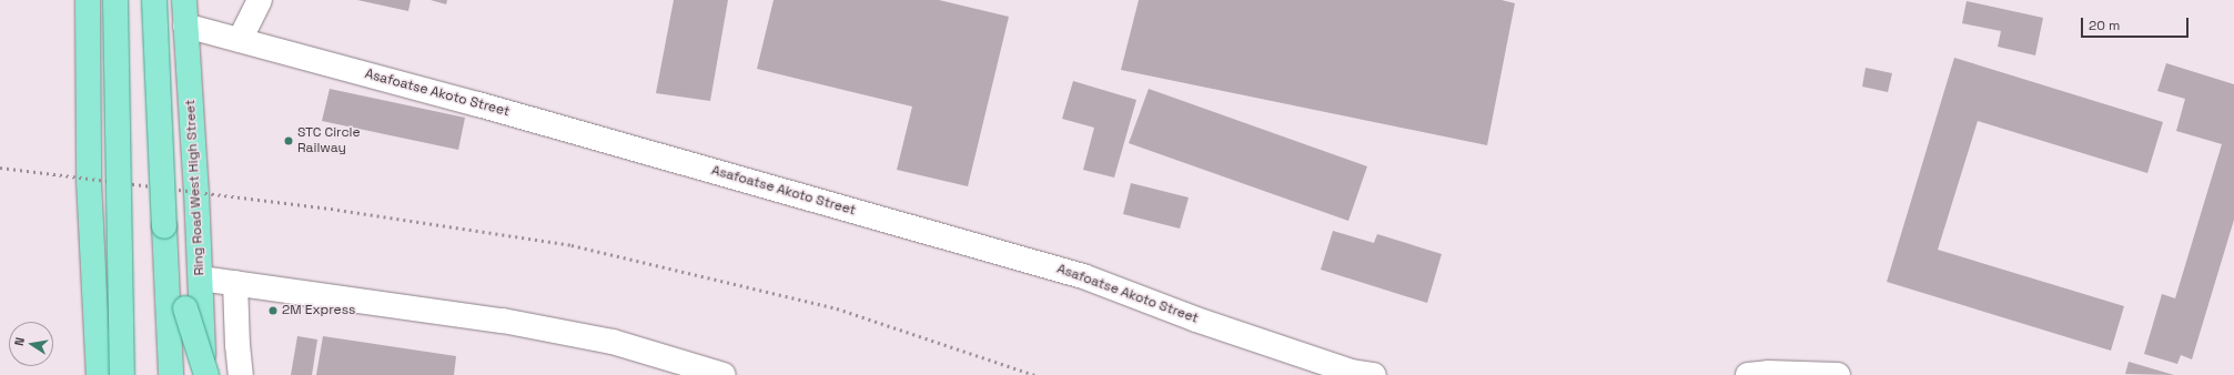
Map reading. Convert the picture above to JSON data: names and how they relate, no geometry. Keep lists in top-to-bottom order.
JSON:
{
  "streets": {
    "main road": ["Ring Road West High Street"],
    "street": ["Asafoatse Akoto Street"]
  },
  "crossings": [
    ["Asafoatse Akoto Street", "Ring Road West High Street"]
  ],
  "places": ["STC Circle Railway", "2M Express"],
  "scale_bar": "20 m",
  "north": "left"
}
